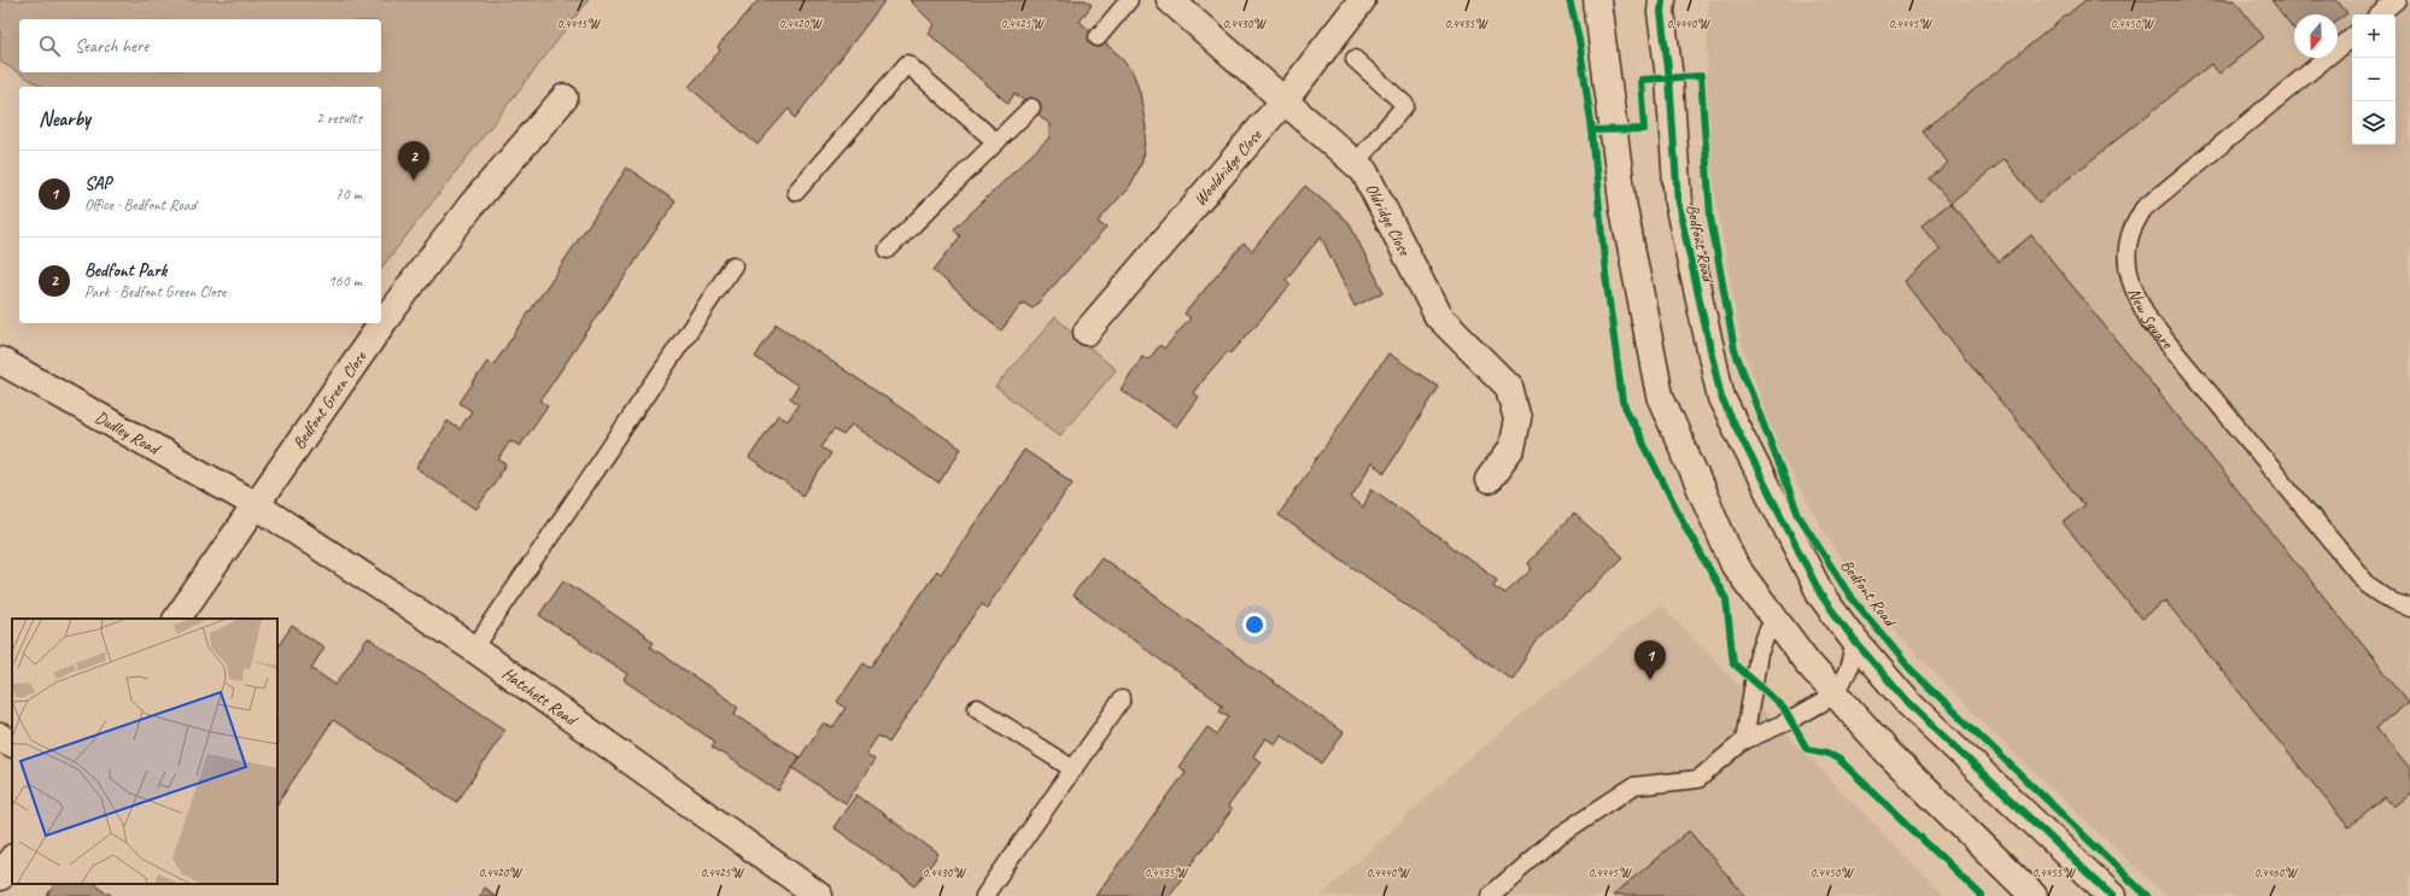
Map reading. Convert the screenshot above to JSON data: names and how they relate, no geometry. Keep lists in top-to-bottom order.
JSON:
{
  "streets": {
    "street": [
      "Wooldridge Close",
      "Oldridge Close",
      "Bedfont Road",
      "Bedfont Green Close",
      "Dudley Road",
      "Hatchett Road"
    ],
    "lane": ["New Square"]
  },
  "crossings": [
    ["Wooldridge Close", "Oldridge Close"],
    ["Bedfont Green Close", "Dudley Road"],
    ["Bedfont Green Close", "Hatchett Road"],
    ["Dudley Road", "Hatchett Road"]
  ],
  "north": "bottom",
  "page": {
    "map_buttons": ["+", "−"],
    "search": "Search here",
    "heading": ["Nearby", "2 results"],
    "pins": ["2", "1"],
    "list": [
      {
        "mark": "1",
        "name": "SAP",
        "note": "Office · Bedfont Road",
        "value": "70 m"
      },
      {
        "mark": "2",
        "name": "Bedfont Park",
        "note": "Park · Bedfont Green Close",
        "value": "160 m"
      }
    ]
  },
  "coordinates": [
    "0.4415°W",
    "0.4420°W",
    "0.4435°W",
    "0.4440°W",
    "0.4425°W",
    "0.4430°W",
    "0.4445°W",
    "0.4450°W",
    "0.4455°W",
    "0.4460°W"
  ]
}
